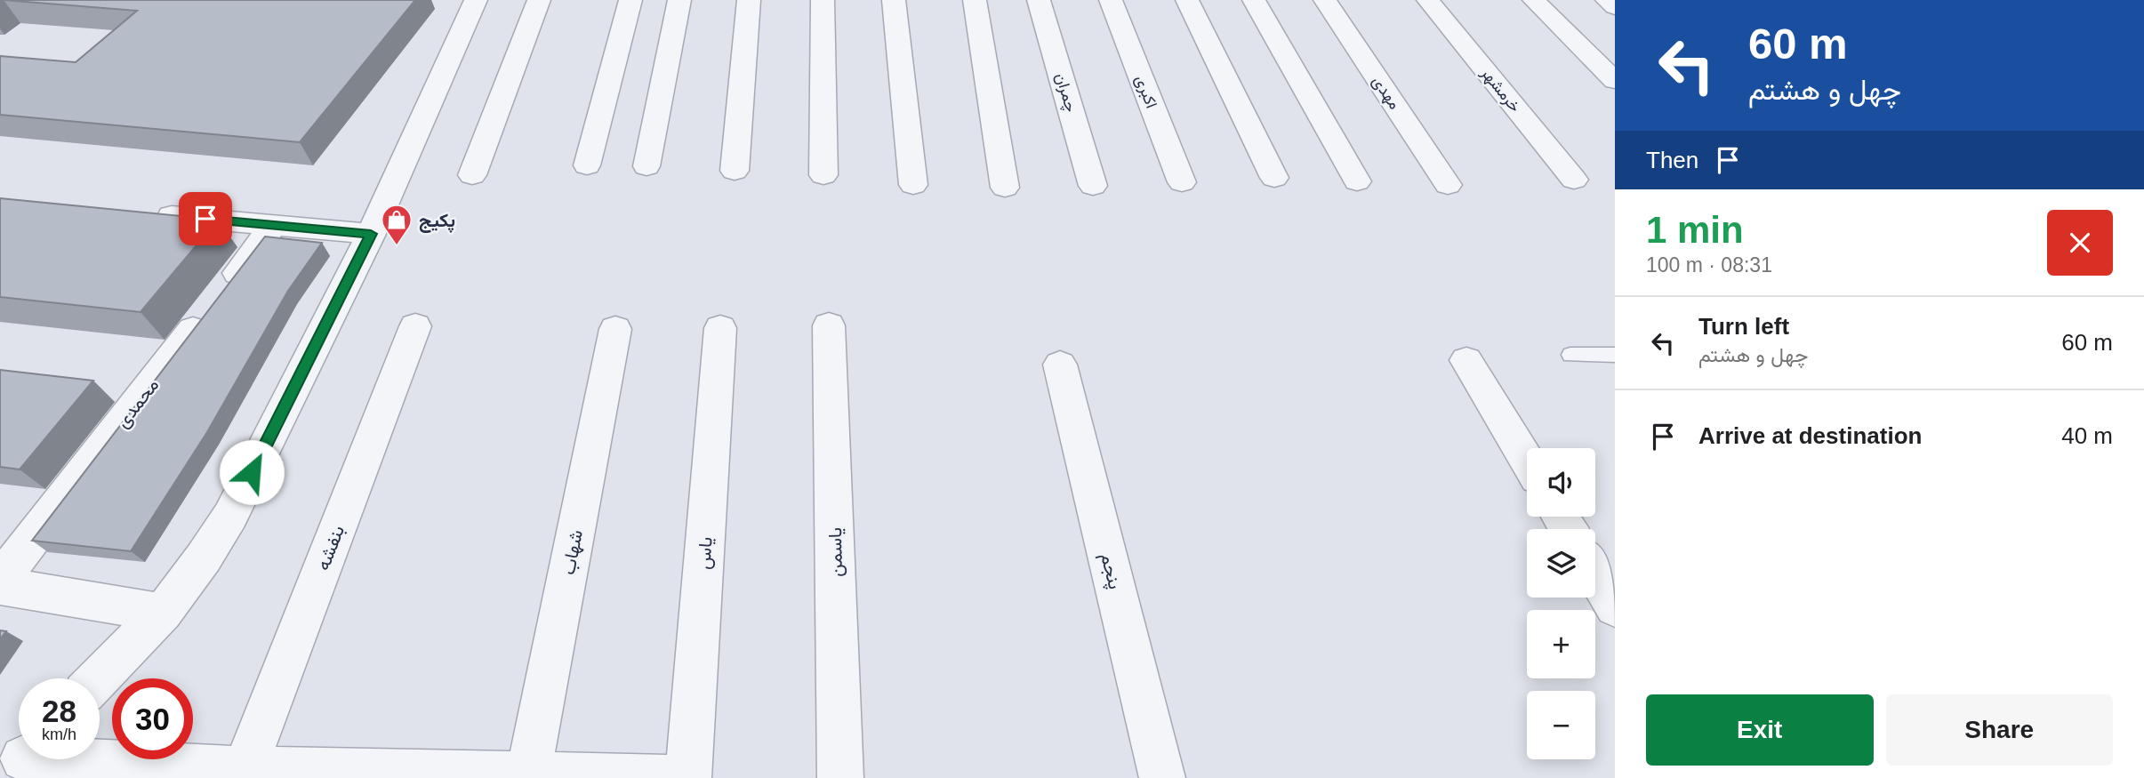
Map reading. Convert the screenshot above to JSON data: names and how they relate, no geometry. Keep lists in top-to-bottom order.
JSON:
{
  "streets": {
    "street": [
      "خرمشهر",
      "اکبری",
      "چمران",
      "مهدی",
      "محمدی",
      "بنفشه",
      "شهاب",
      "یاسمن",
      "یاس",
      "پنجم"
    ]
  },
  "places": {
    "shop": ["پکیج"]
  },
  "page": {
    "turn": ["60 m", "چهل و هشتم"],
    "then": "Then",
    "heading": ["1 min", "100 m · 08:31"],
    "list": [
      {
        "name": "Turn left",
        "note": "چهل و هشتم",
        "value": "60 m"
      },
      {
        "name": "Arrive at destination",
        "value": "40 m"
      }
    ],
    "map_buttons": ["+", "−"],
    "speed": "28 km/h",
    "limit": "30",
    "buttons": ["Exit", "Share"]
  }
}
